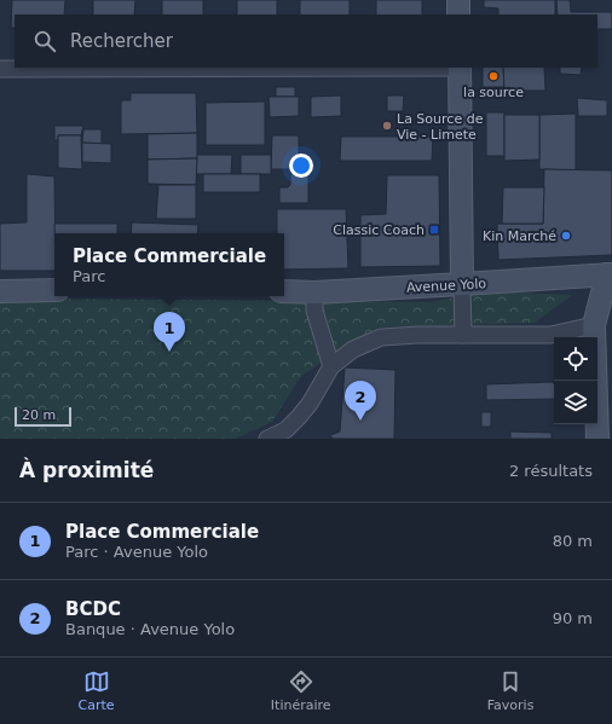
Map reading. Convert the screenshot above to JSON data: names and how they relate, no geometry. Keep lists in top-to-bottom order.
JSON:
{
  "streets": {
    "street": ["Avenue Yolo"]
  },
  "places": {
    "other": ["la source", "La Source de Vie - Limete", "Kin Marché"],
    "transit": ["Classic Coach"]
  },
  "scale_bar": "20 m",
  "page": {
    "search": "Rechercher",
    "popup": ["Place Commerciale", "Parc"],
    "pins": ["1", "2"],
    "scale": "20 m",
    "heading": ["À proximité", "2 résultats"],
    "list": [
      {
        "mark": "1",
        "name": "Place Commerciale",
        "note": "Parc · Avenue Yolo",
        "value": "80 m"
      },
      {
        "mark": "2",
        "name": "BCDC",
        "note": "Banque · Avenue Yolo",
        "value": "90 m"
      }
    ],
    "nav": ["Carte", "Itinéraire", "Favoris"]
  }
}
